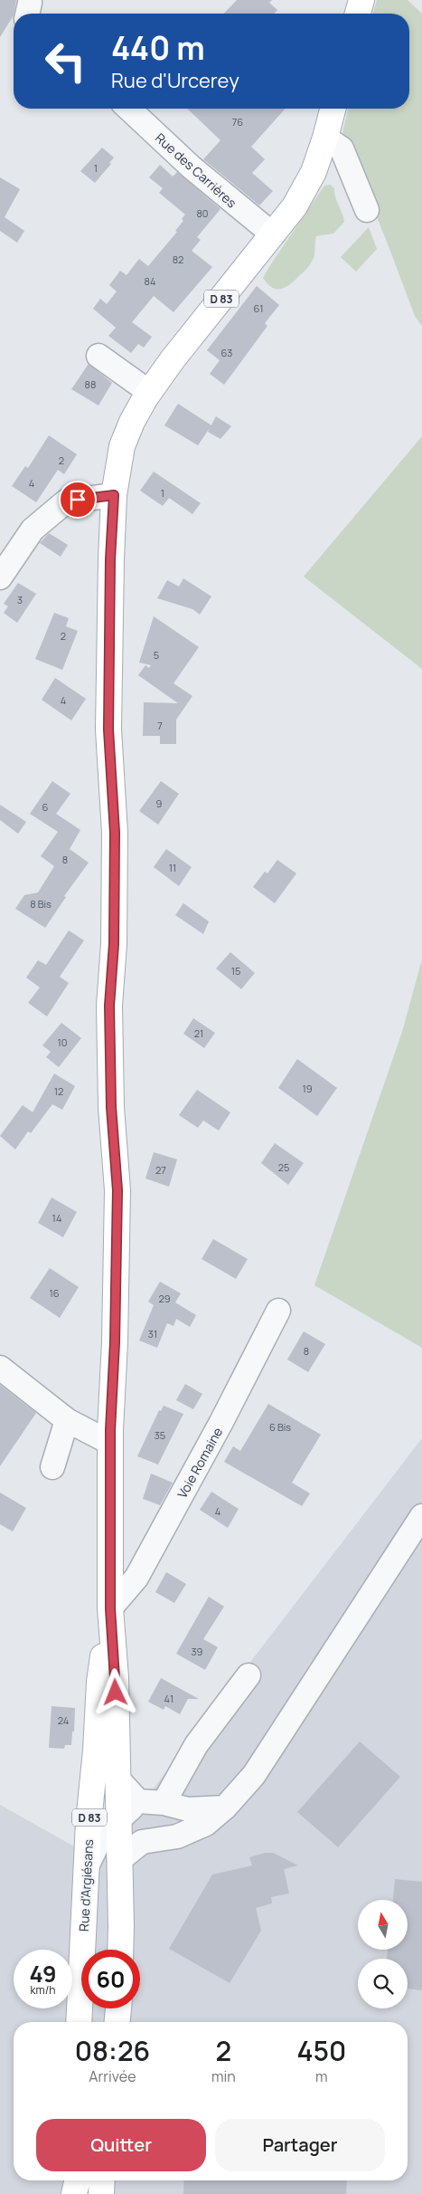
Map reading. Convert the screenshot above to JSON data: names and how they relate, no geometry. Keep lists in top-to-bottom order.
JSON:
{
  "streets": {
    "main road": ["D 83", "Rue d'Argiésans"],
    "street": ["Rue des Carrières", "Voie Romaine"]
  },
  "crossings": [
    ["Rue des Carrières", "D 83"],
    ["D 83", "Rue d'Argiésans"],
    ["Voie Romaine", "Rue d'Argiésans"]
  ],
  "house_numbers": [
    "76",
    "1",
    "80",
    "82",
    "84",
    "61",
    "63",
    "88",
    "2",
    "4",
    "1",
    "3",
    "2",
    "5",
    "4",
    "7",
    "9",
    "6",
    "8",
    "11",
    "8 Bis",
    "15",
    "21",
    "10",
    "19",
    "12",
    "25",
    "27",
    "14",
    "16",
    "29",
    "31",
    "8",
    "6 Bis",
    "35",
    "4",
    "39",
    "41",
    "24"
  ],
  "north": "top",
  "page": {
    "turn": ["440 m", "Rue d'Urcerey"],
    "speed": "49 km/h",
    "limit": "60",
    "eta": [
      "08:26",
      "Arrivée",
      "2",
      "min",
      "450",
      "m"
    ],
    "buttons": ["Quitter", "Partager"]
  }
}
